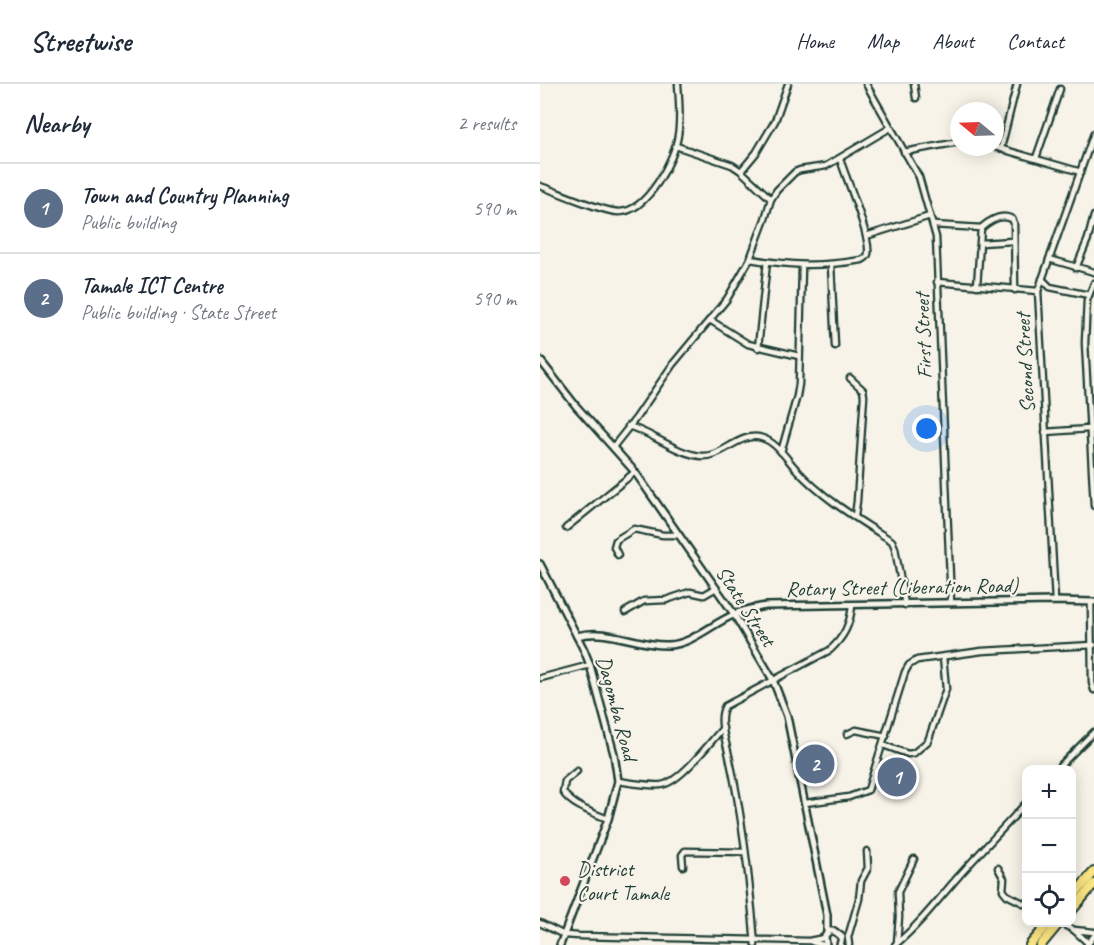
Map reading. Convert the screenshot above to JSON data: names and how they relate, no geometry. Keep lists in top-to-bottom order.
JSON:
{
  "streets": {
    "street": [
      "First Street",
      "Second Street",
      "Rotary Street (Liberation Road)",
      "State Street",
      "Dagomba Road"
    ]
  },
  "crossings": [
    ["First Street", "Rotary Street (Liberation Road)"],
    ["Second Street", "Rotary Street (Liberation Road)"],
    ["Rotary Street (Liberation Road)", "State Street"],
    ["Rotary Street (Liberation Road)", "Dagomba Road"]
  ],
  "places": ["District Court Tamale"],
  "north": "left",
  "page": {
    "header": "Streetwise",
    "nav": [
      "Home",
      "Map",
      "About",
      "Contact"
    ],
    "heading": ["Nearby", "2 results"],
    "list": [
      {
        "mark": "1",
        "name": "Town and Country Planning",
        "note": "Public building",
        "value": "590 m"
      },
      {
        "mark": "2",
        "name": "Tamale ICT Centre",
        "note": "Public building · State Street",
        "value": "590 m"
      }
    ],
    "pins": ["2", "1"],
    "map_buttons": ["+", "−"]
  }
}
